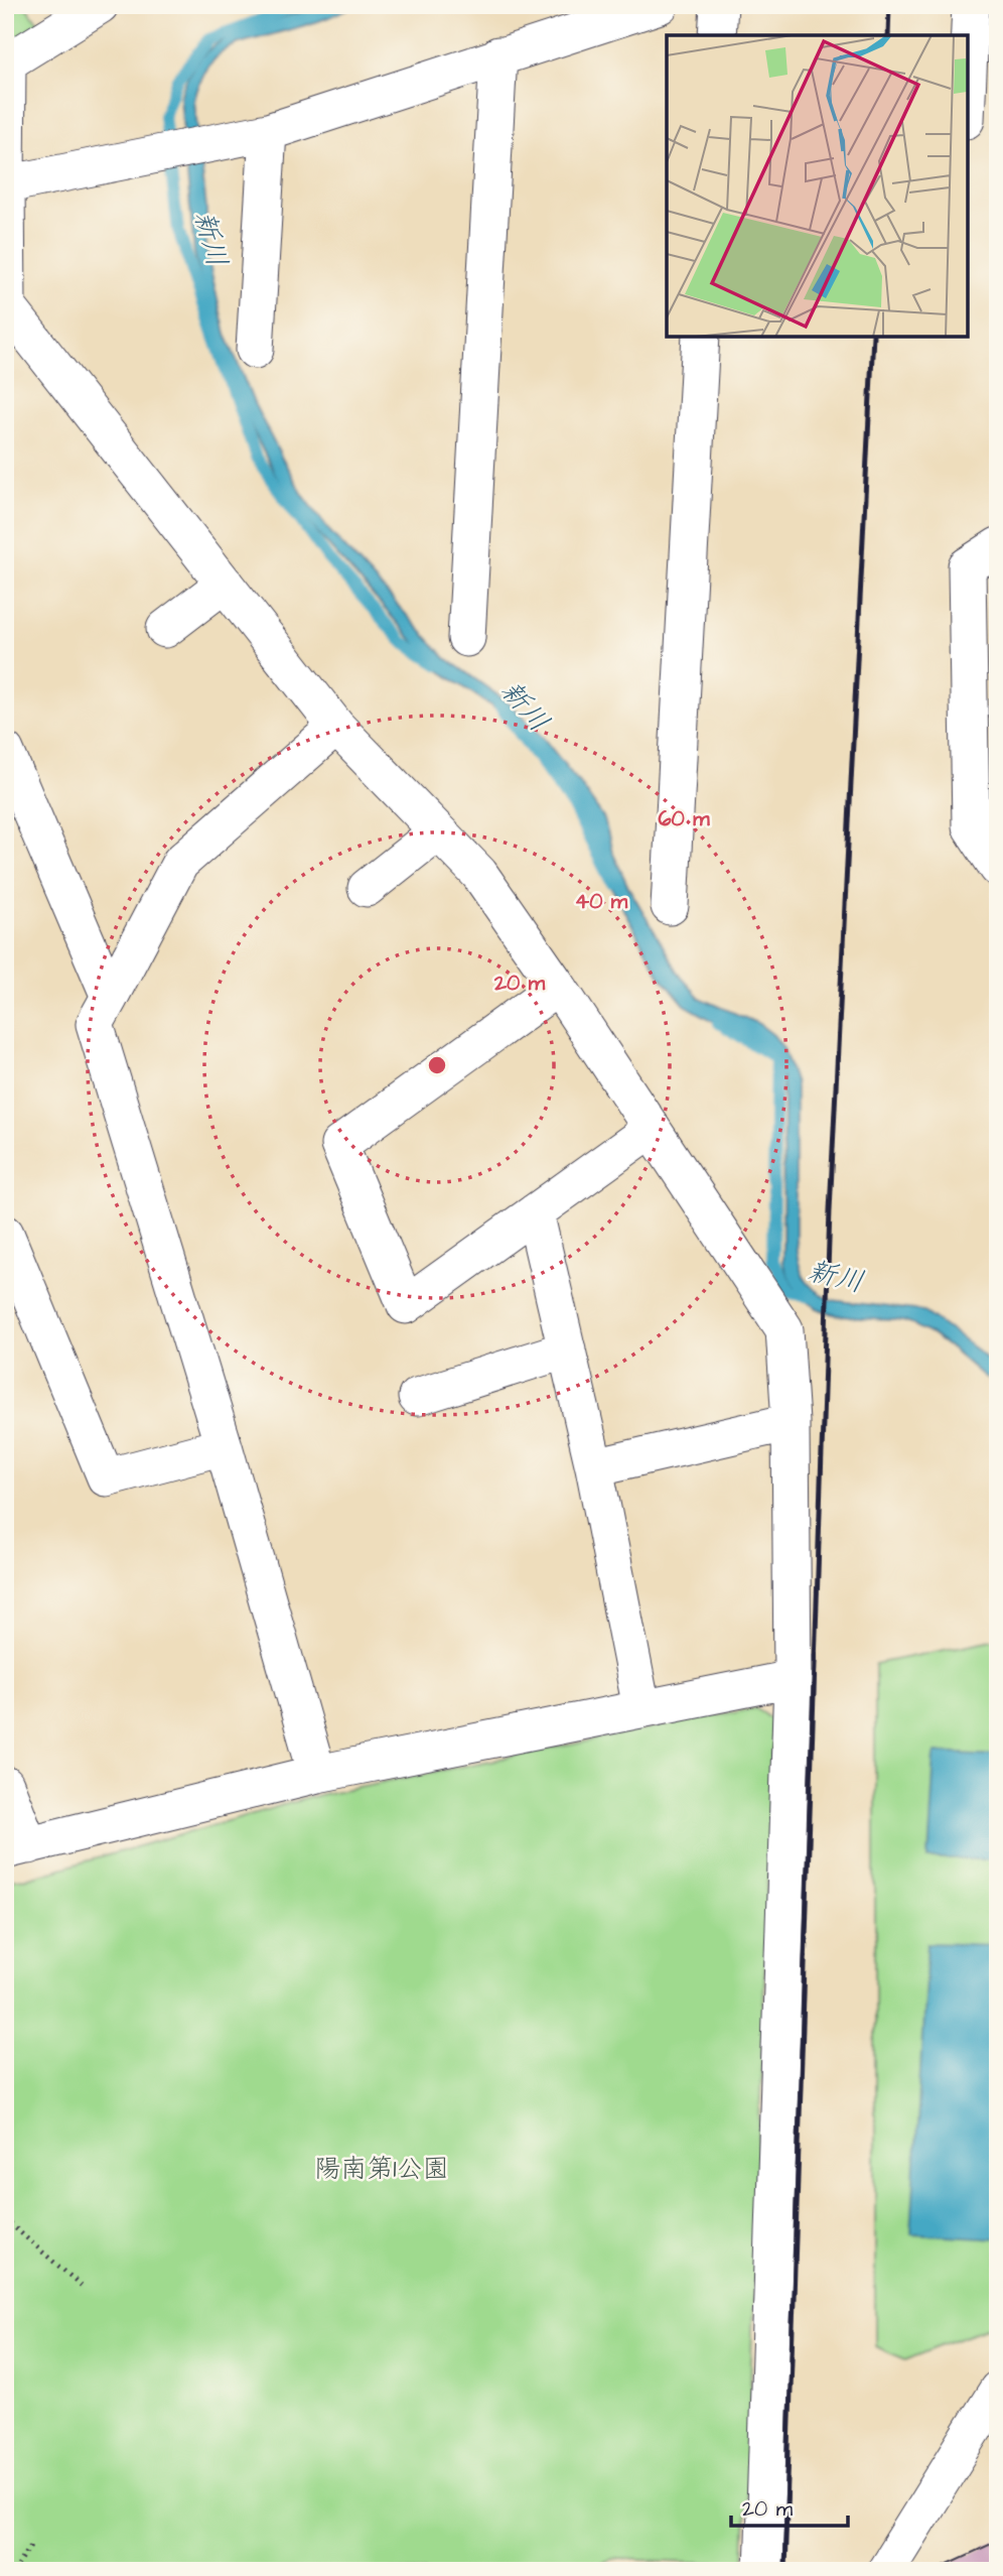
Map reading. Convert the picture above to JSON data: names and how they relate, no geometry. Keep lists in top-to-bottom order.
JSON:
{
  "water": ["新川"],
  "parks": ["陽南第1公園"],
  "scale_bar": "20 m",
  "rings": ["60 m", "40 m", "20 m"]
}
